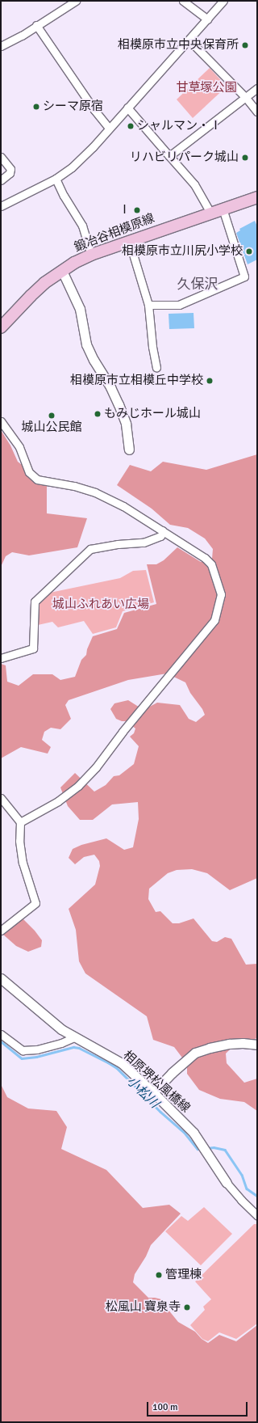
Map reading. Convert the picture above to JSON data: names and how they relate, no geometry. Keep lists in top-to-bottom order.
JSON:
{
  "streets": {
    "main road": ["鍛冶谷相模原線"],
    "street": ["相原堺松風橋線"]
  },
  "districts": ["久保沢"],
  "water": ["小松川"],
  "parks": ["甘草塚公園", "城山ふれあい広場"],
  "places": [
    "相模原市立中央保育所",
    "シーマ原宿",
    "シャルマン・Ⅰ",
    "リハビリパーク城山",
    "Ⅰ",
    "相模原市立川尻小学校",
    "相模原市立相模丘中学校",
    "もみじホール城山",
    "城山公民館",
    "管理棟",
    "松風山 寶泉寺"
  ],
  "scale_bar": "100 m"
}
